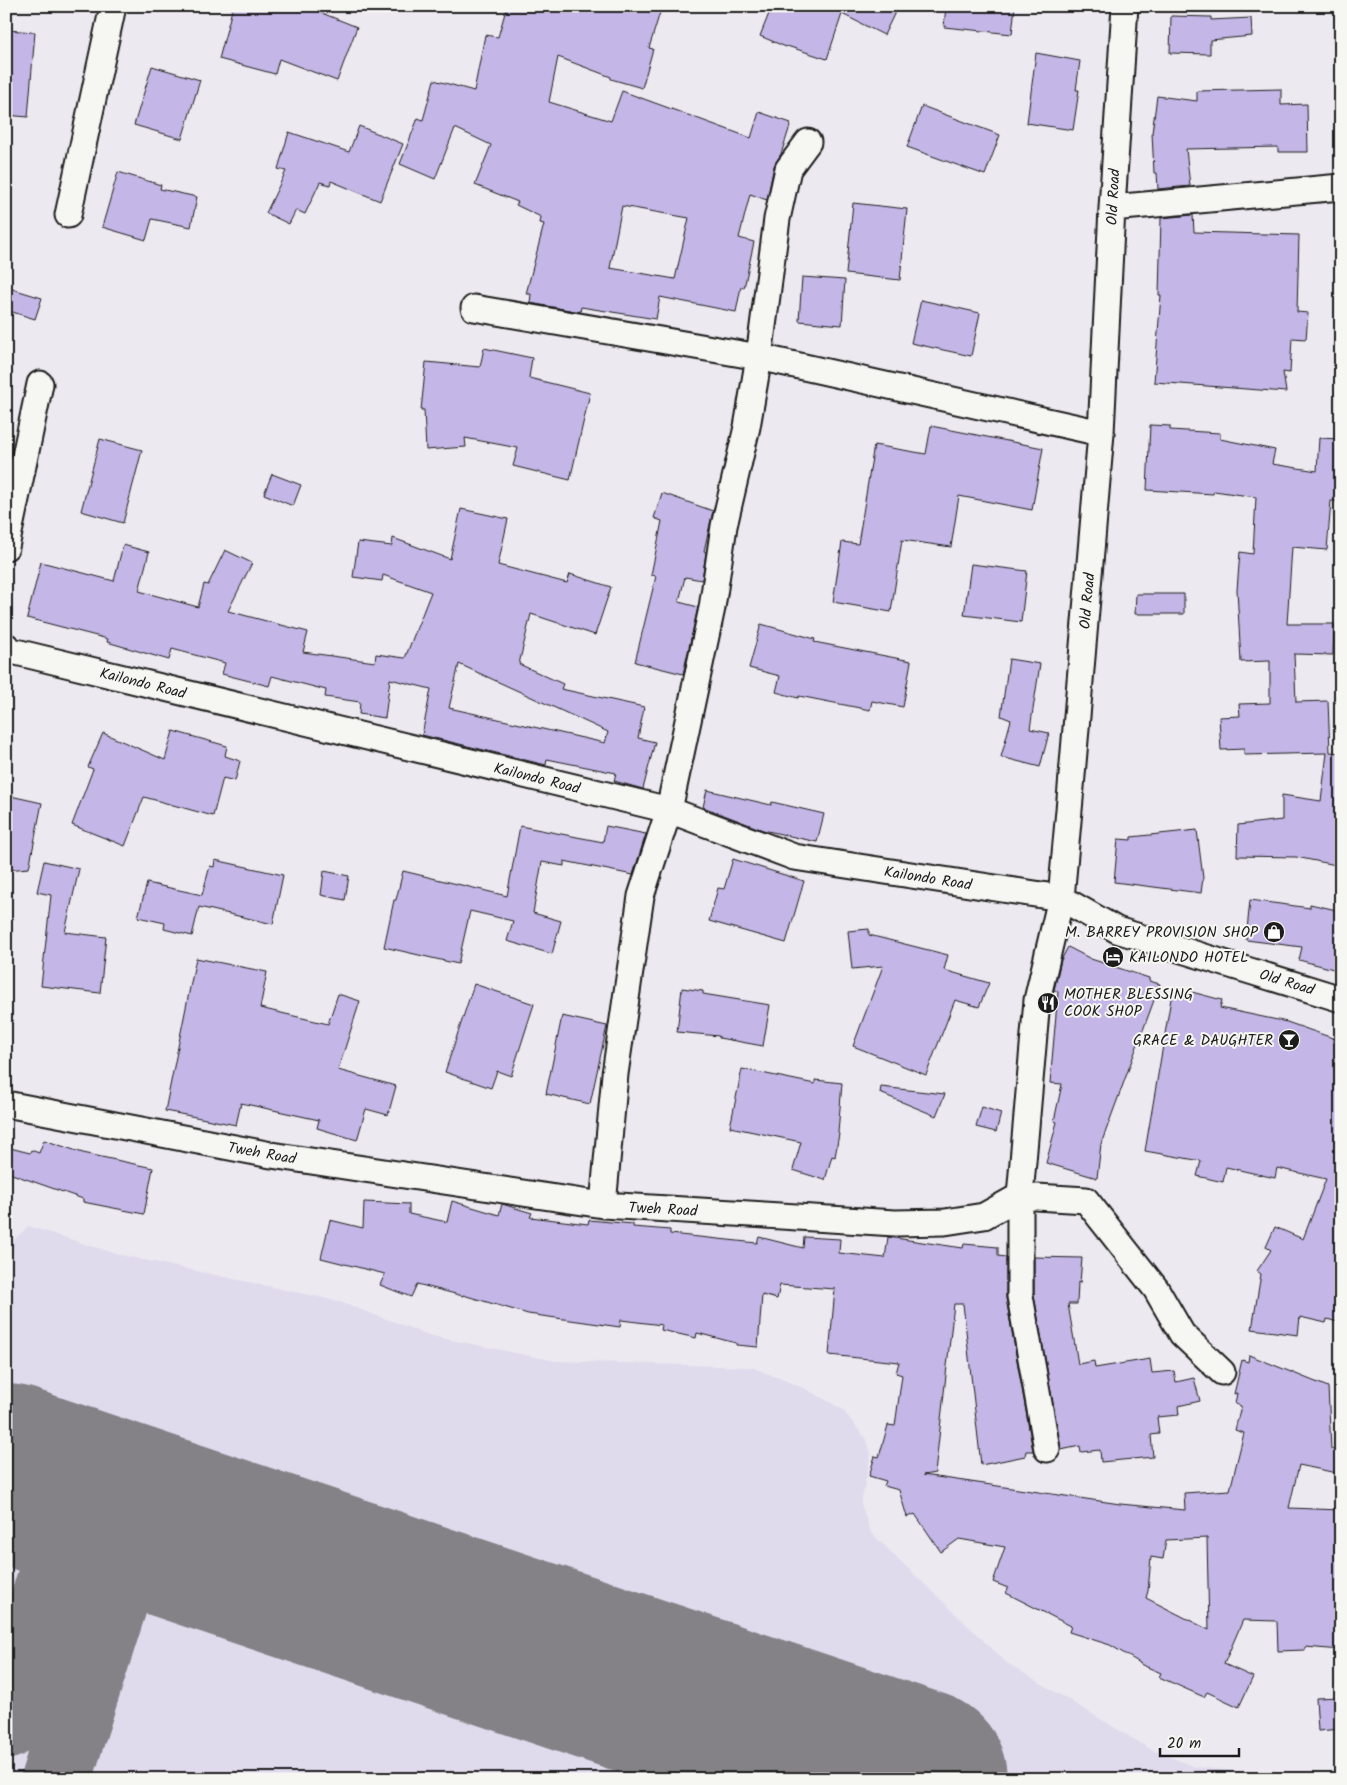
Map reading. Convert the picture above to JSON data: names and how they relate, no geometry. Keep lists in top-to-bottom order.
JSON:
{
  "streets": {
    "street": ["Old Road", "Kailondo Road", "Tweh Road"]
  },
  "crossings": [
    ["Old Road", "Kailondo Road"]
  ],
  "places": {
    "shop": ["M. BARREY PROVISION SHOP"],
    "hotel": ["KAILONDO HOTEL"],
    "restaurant": ["MOTHER BLESSING COOK SHOP"],
    "bar": ["GRACE & DAUGHTER"]
  },
  "scale_bar": "20 m"
}
